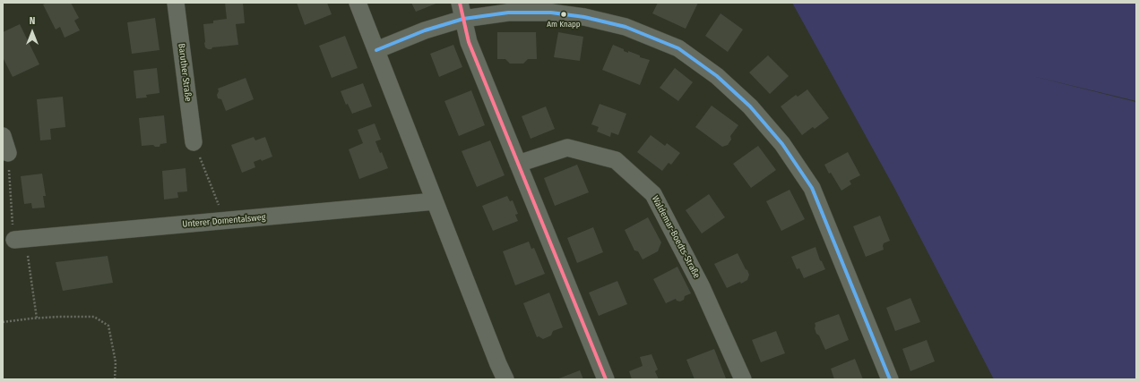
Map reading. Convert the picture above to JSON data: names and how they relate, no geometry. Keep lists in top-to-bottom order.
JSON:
{
  "streets": {
    "street": ["Baruther Straße", "Unterer Domentalsweg", "Waldemar-Boedts-Straße"]
  },
  "places": ["Am Knapp"],
  "north": "top"
}
